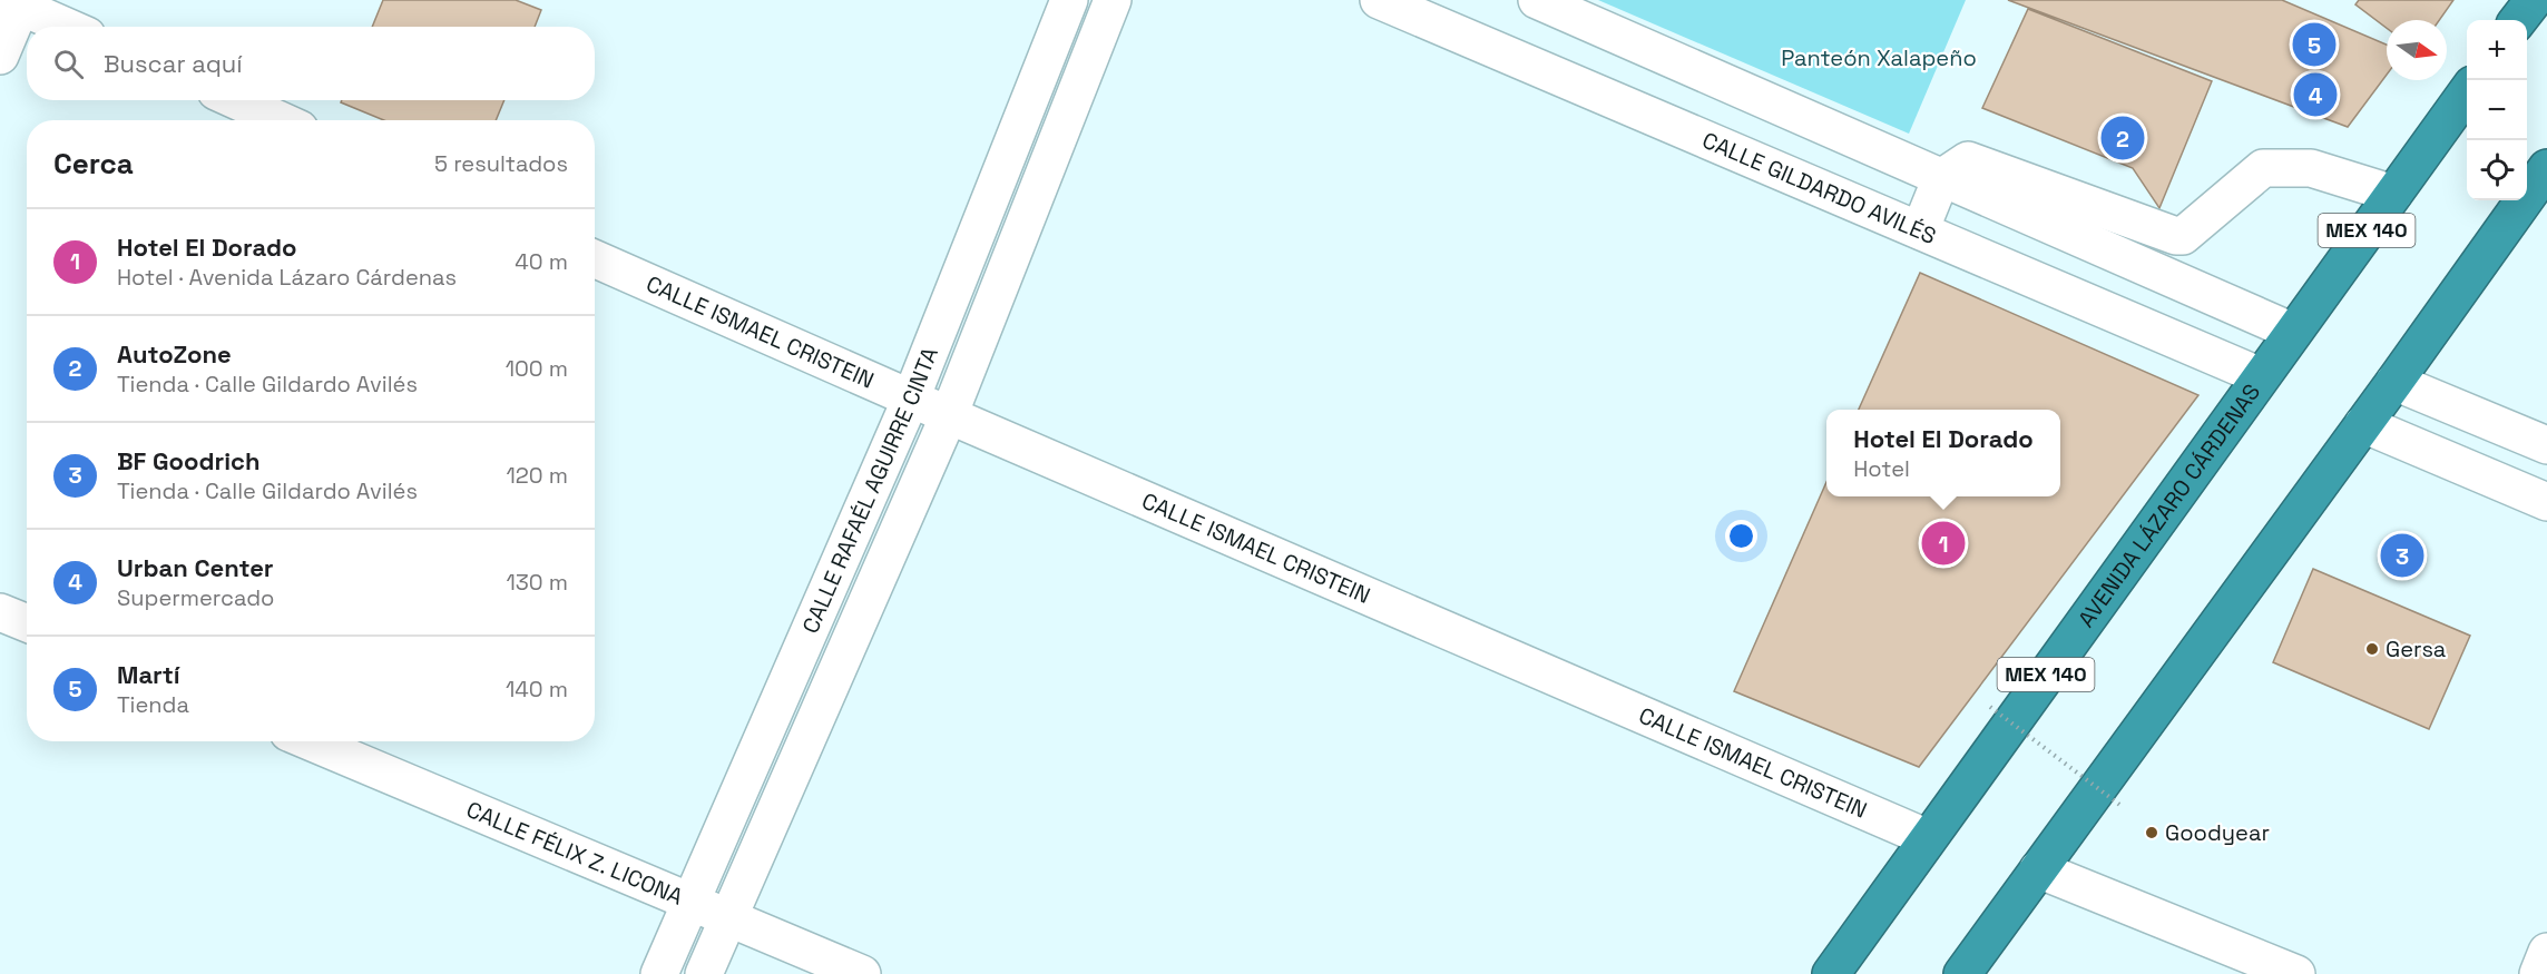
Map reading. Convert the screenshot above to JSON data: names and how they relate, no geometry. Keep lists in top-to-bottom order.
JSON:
{
  "streets": {
    "highway": ["MEX 140", "AVENIDA LÁZARO CÁRDENAS"],
    "street": [
      "CALLE GILDARDO AVILÉS",
      "CALLE ISMAEL CRISTEIN",
      "CALLE RAFAÉL AGUIRRE CINTA",
      "CALLE FÉLIX Z. LICONA"
    ]
  },
  "crossings": [
    ["CALLE GILDARDO AVILÉS", "AVENIDA LÁZARO CÁRDENAS"],
    ["CALLE ISMAEL CRISTEIN", "CALLE RAFAÉL AGUIRRE CINTA"],
    ["CALLE ISMAEL CRISTEIN", "AVENIDA LÁZARO CÁRDENAS"],
    ["CALLE RAFAÉL AGUIRRE CINTA", "CALLE FÉLIX Z. LICONA"]
  ],
  "parks": ["Panteón Xalapeño"],
  "places": ["Gersa", "Goodyear"],
  "north": "right",
  "page": {
    "map_buttons": ["+", "−"],
    "pins": [
      "5",
      "4",
      "2",
      "1",
      "3"
    ],
    "search": "Buscar aquí",
    "heading": ["Cerca", "5 resultados"],
    "list": [
      {
        "mark": "1",
        "name": "Hotel El Dorado",
        "note": "Hotel · Avenida Lázaro Cárdenas",
        "value": "40 m"
      },
      {
        "mark": "2",
        "name": "AutoZone",
        "note": "Tienda · Calle Gildardo Avilés",
        "value": "100 m"
      },
      {
        "mark": "3",
        "name": "BF Goodrich",
        "note": "Tienda · Calle Gildardo Avilés",
        "value": "120 m"
      },
      {
        "mark": "4",
        "name": "Urban Center",
        "note": "Supermercado",
        "value": "130 m"
      },
      {
        "mark": "5",
        "name": "Martí",
        "note": "Tienda",
        "value": "140 m"
      }
    ],
    "popup": ["Hotel El Dorado", "Hotel"]
  }
}
